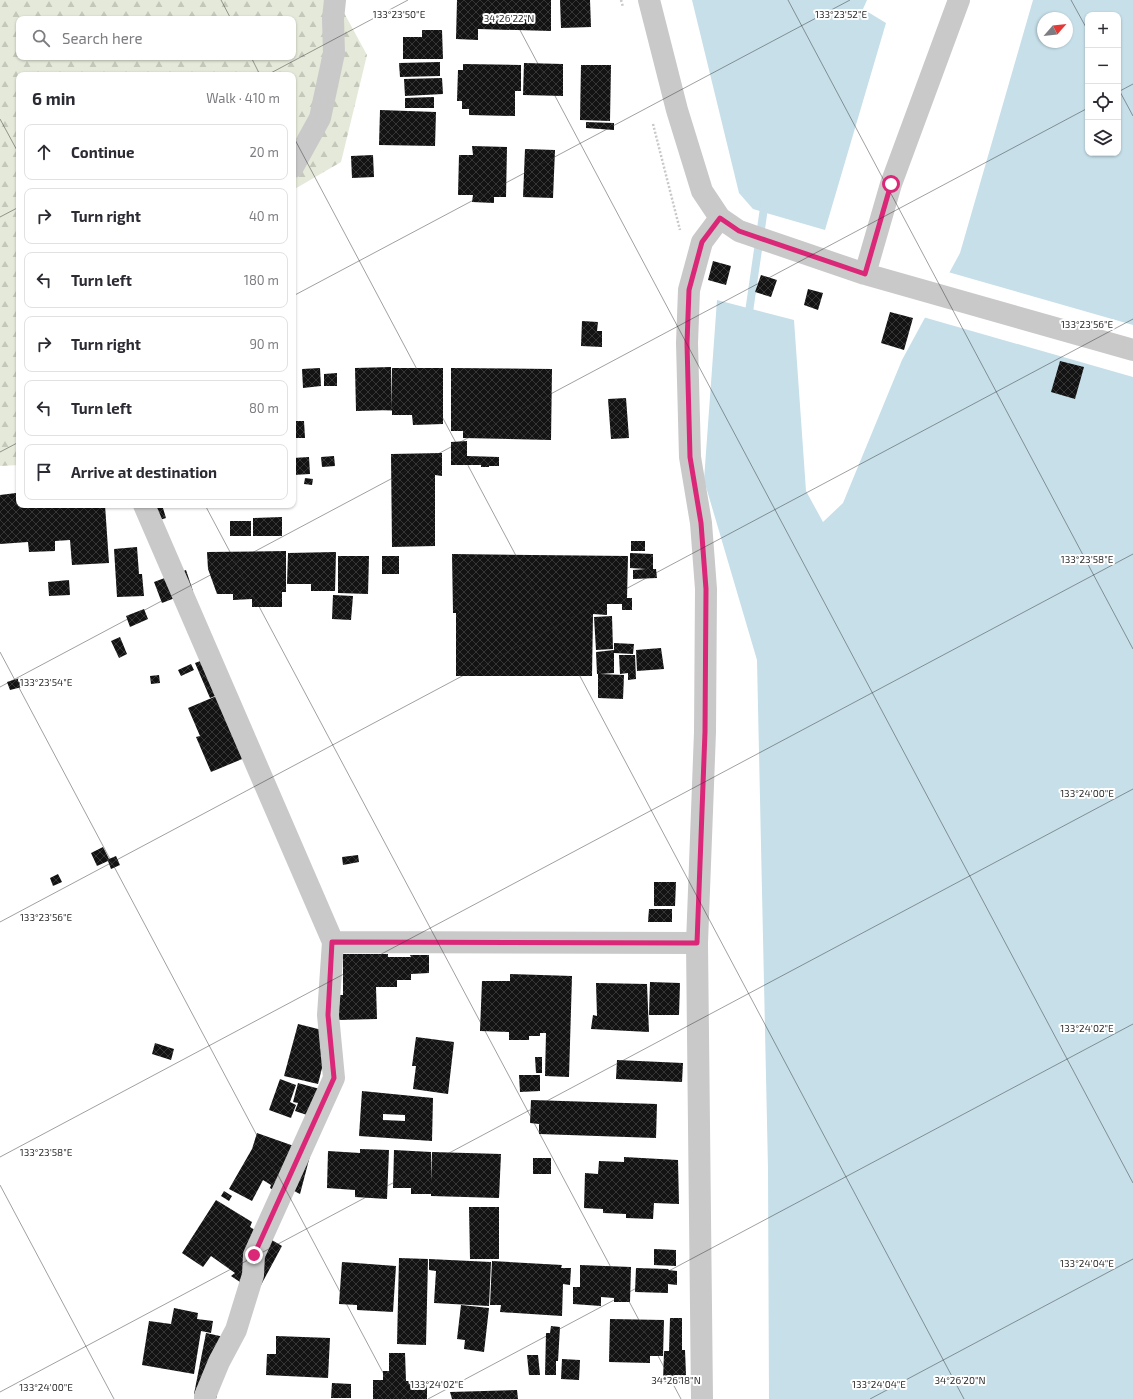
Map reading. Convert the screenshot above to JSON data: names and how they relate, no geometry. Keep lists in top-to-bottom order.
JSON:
{
  "north": "top right",
  "page": {
    "map_buttons": ["+", "−"],
    "search": "Search here",
    "heading": ["6 min", "Walk · 410 m"],
    "list": [
      ["Continue", "20 m"],
      ["Turn right", "40 m"],
      ["Turn left", "180 m"],
      ["Turn right", "90 m"],
      ["Turn left", "80 m"],
      "Arrive at destination"
    ]
  },
  "coordinates": [
    "133°23'50\"E",
    "133°23'52\"E",
    "34°26'22\"N",
    "133°23'56\"E",
    "133°23'58\"E",
    "133°23'54\"E",
    "133°24'00\"E",
    "133°24'02\"E",
    "133°24'04\"E",
    "34°26'18\"N",
    "34°26'20\"N"
  ]
}
